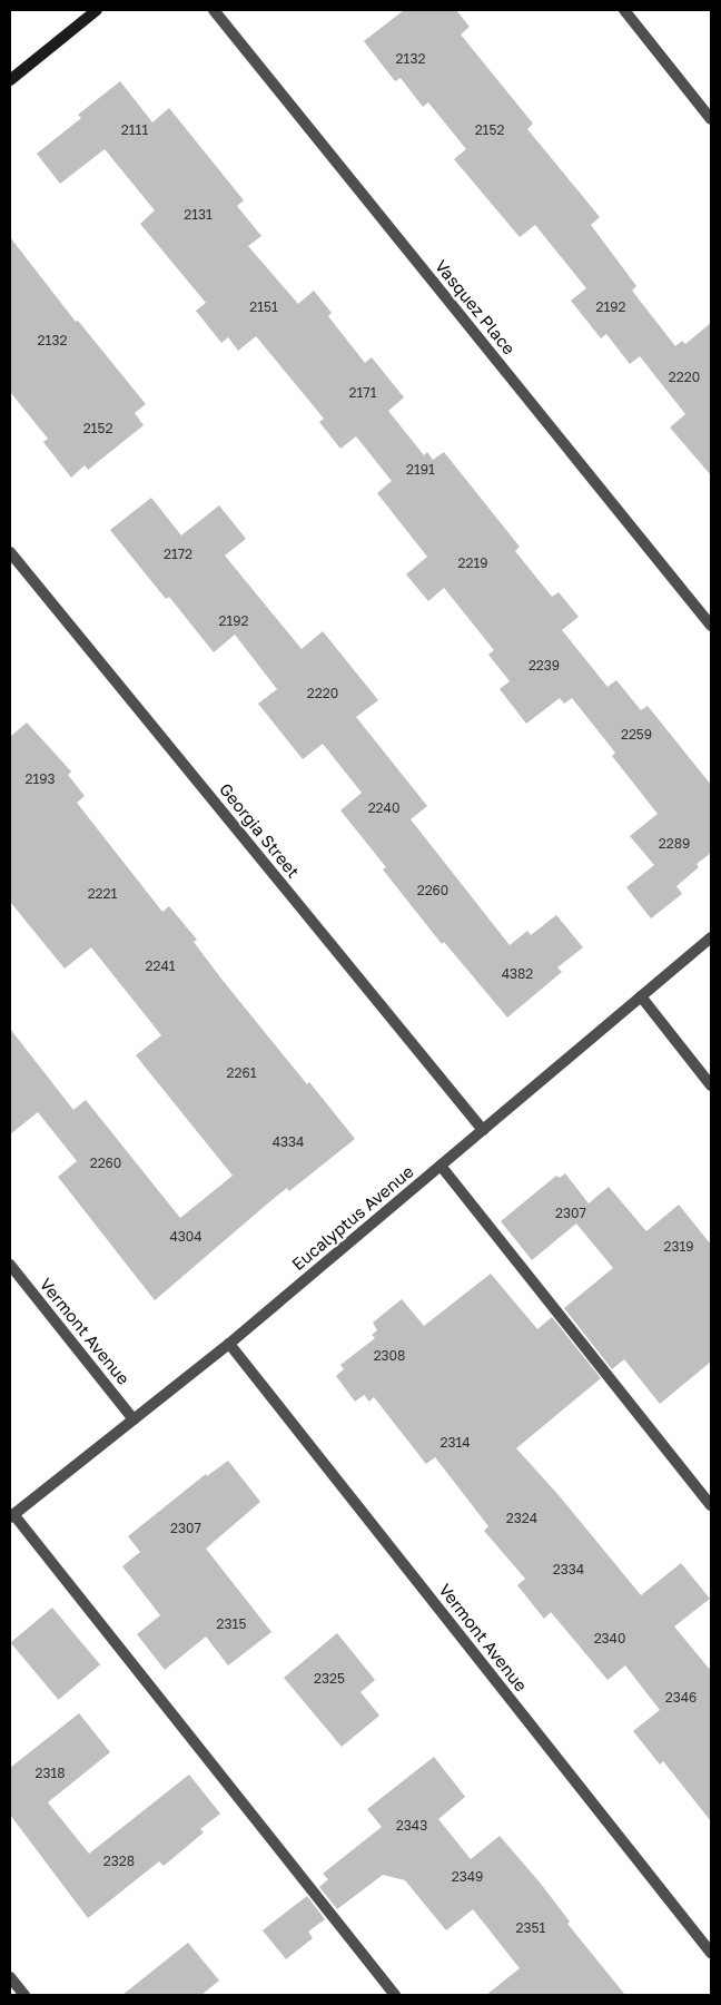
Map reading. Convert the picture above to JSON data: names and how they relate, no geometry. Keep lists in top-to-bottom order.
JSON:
{
  "streets": {
    "street": [
      "Vasquez Place",
      "Georgia Street",
      "Eucalyptus Avenue",
      "Vermont Avenue"
    ]
  },
  "crossings": [
    ["Georgia Street", "Eucalyptus Avenue"],
    ["Eucalyptus Avenue", "Vermont Avenue"]
  ],
  "house_numbers": [
    "2132",
    "2111",
    "2152",
    "2131",
    "2151",
    "2192",
    "2132",
    "2220",
    "2171",
    "2152",
    "2191",
    "2172",
    "2219",
    "2192",
    "2239",
    "2220",
    "2259",
    "2193",
    "2240",
    "2289",
    "2260",
    "2221",
    "2241",
    "4382",
    "2261",
    "4334",
    "2260",
    "2307",
    "4304",
    "2319",
    "2308",
    "2314",
    "2324",
    "2307",
    "2334",
    "2315",
    "2340",
    "2325",
    "2346",
    "2318",
    "2343",
    "2328",
    "2349",
    "2351"
  ]
}
